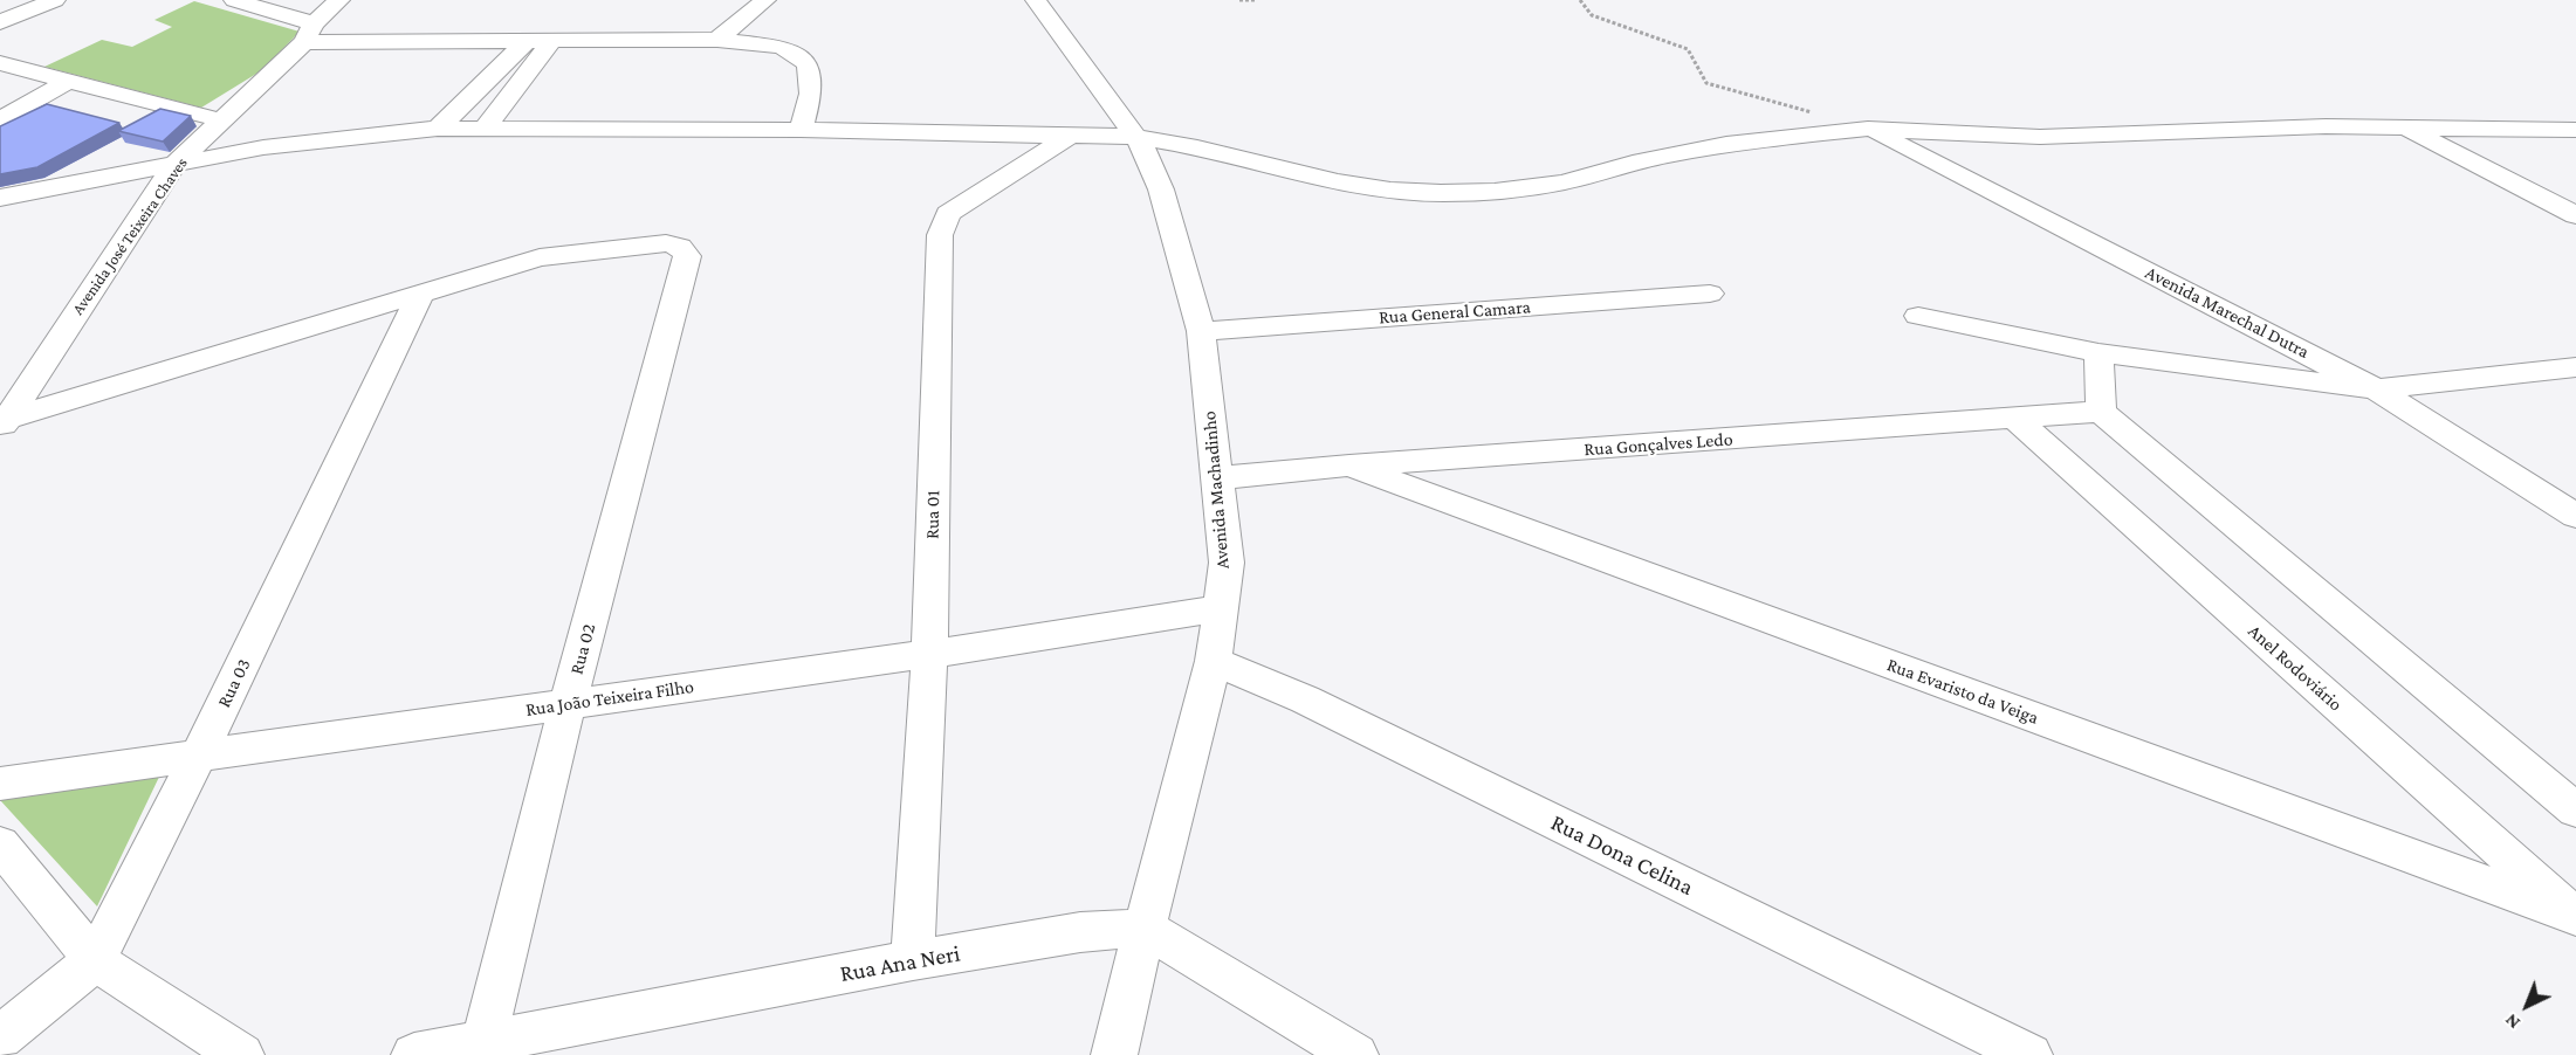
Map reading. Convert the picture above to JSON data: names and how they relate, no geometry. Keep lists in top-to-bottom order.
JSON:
{
  "streets": {
    "street": [
      "Avenida José Teixeira Chaves",
      "Rua General Camara",
      "Avenida Marechal Dutra",
      "Rua Gonçalves Ledo",
      "Avenida Machadinho",
      "Rua 01",
      "Rua 02",
      "Anel Rodoviário",
      "Rua 03",
      "Rua Evaristo da Veiga",
      "Rua João Teixeira Filho",
      "Rua Dona Celina",
      "Rua Ana Neri"
    ]
  },
  "crossings": [
    ["Rua General Camara", "Avenida Machadinho"],
    ["Rua Gonçalves Ledo", "Avenida Machadinho"],
    ["Rua Gonçalves Ledo", "Anel Rodoviário"],
    ["Rua Gonçalves Ledo", "Rua Evaristo da Veiga"],
    ["Avenida Machadinho", "Rua João Teixeira Filho"],
    ["Avenida Machadinho", "Rua Dona Celina"],
    ["Avenida Machadinho", "Rua Ana Neri"],
    ["Rua 01", "Rua João Teixeira Filho"],
    ["Rua 01", "Rua Ana Neri"],
    ["Rua 02", "Rua 03"],
    ["Rua 02", "Rua João Teixeira Filho"],
    ["Rua 02", "Rua Ana Neri"],
    ["Anel Rodoviário", "Rua Evaristo da Veiga"],
    ["Rua 03", "Rua João Teixeira Filho"]
  ],
  "north": "bottom left"
}
